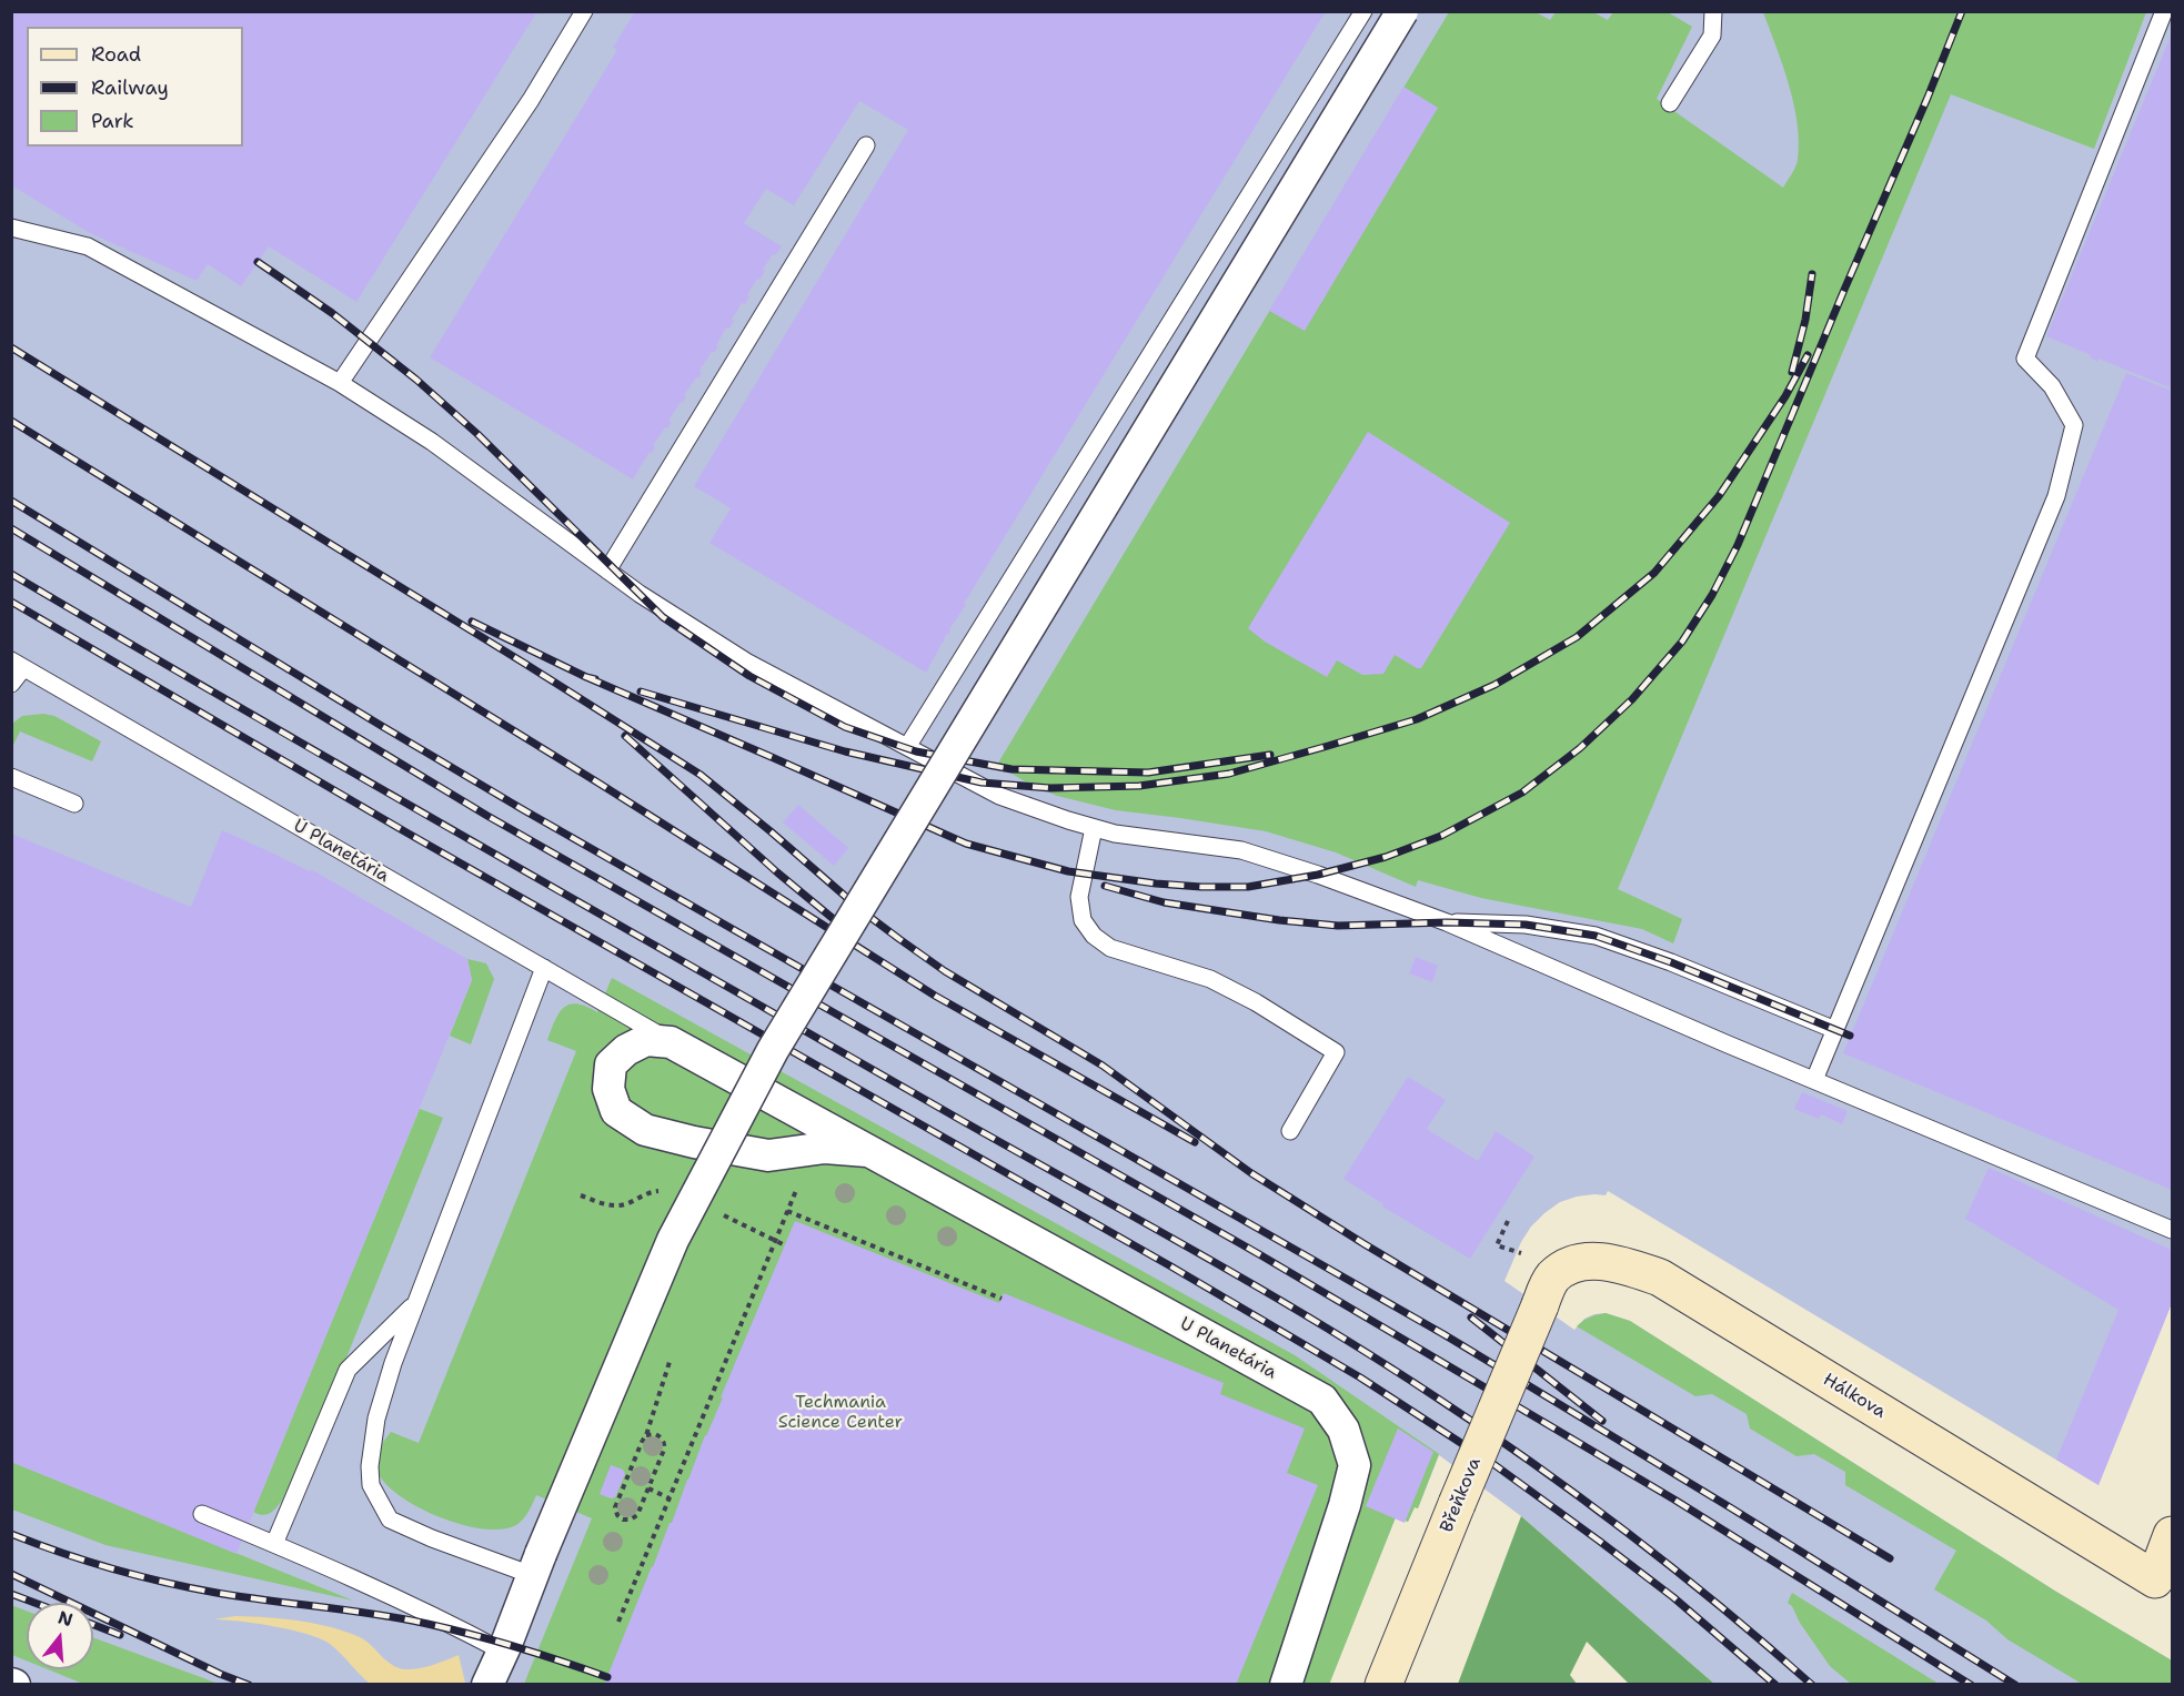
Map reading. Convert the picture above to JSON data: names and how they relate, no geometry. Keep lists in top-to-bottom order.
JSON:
{
  "streets": {
    "street": ["U Planetária", "Hálkova", "Břeňkova"]
  },
  "crossings": [
    ["Hálkova", "Břeňkova"]
  ],
  "parks": ["Techmania Science Center"],
  "legend": ["Road", "Railway", "Park"],
  "north": "top"
}
